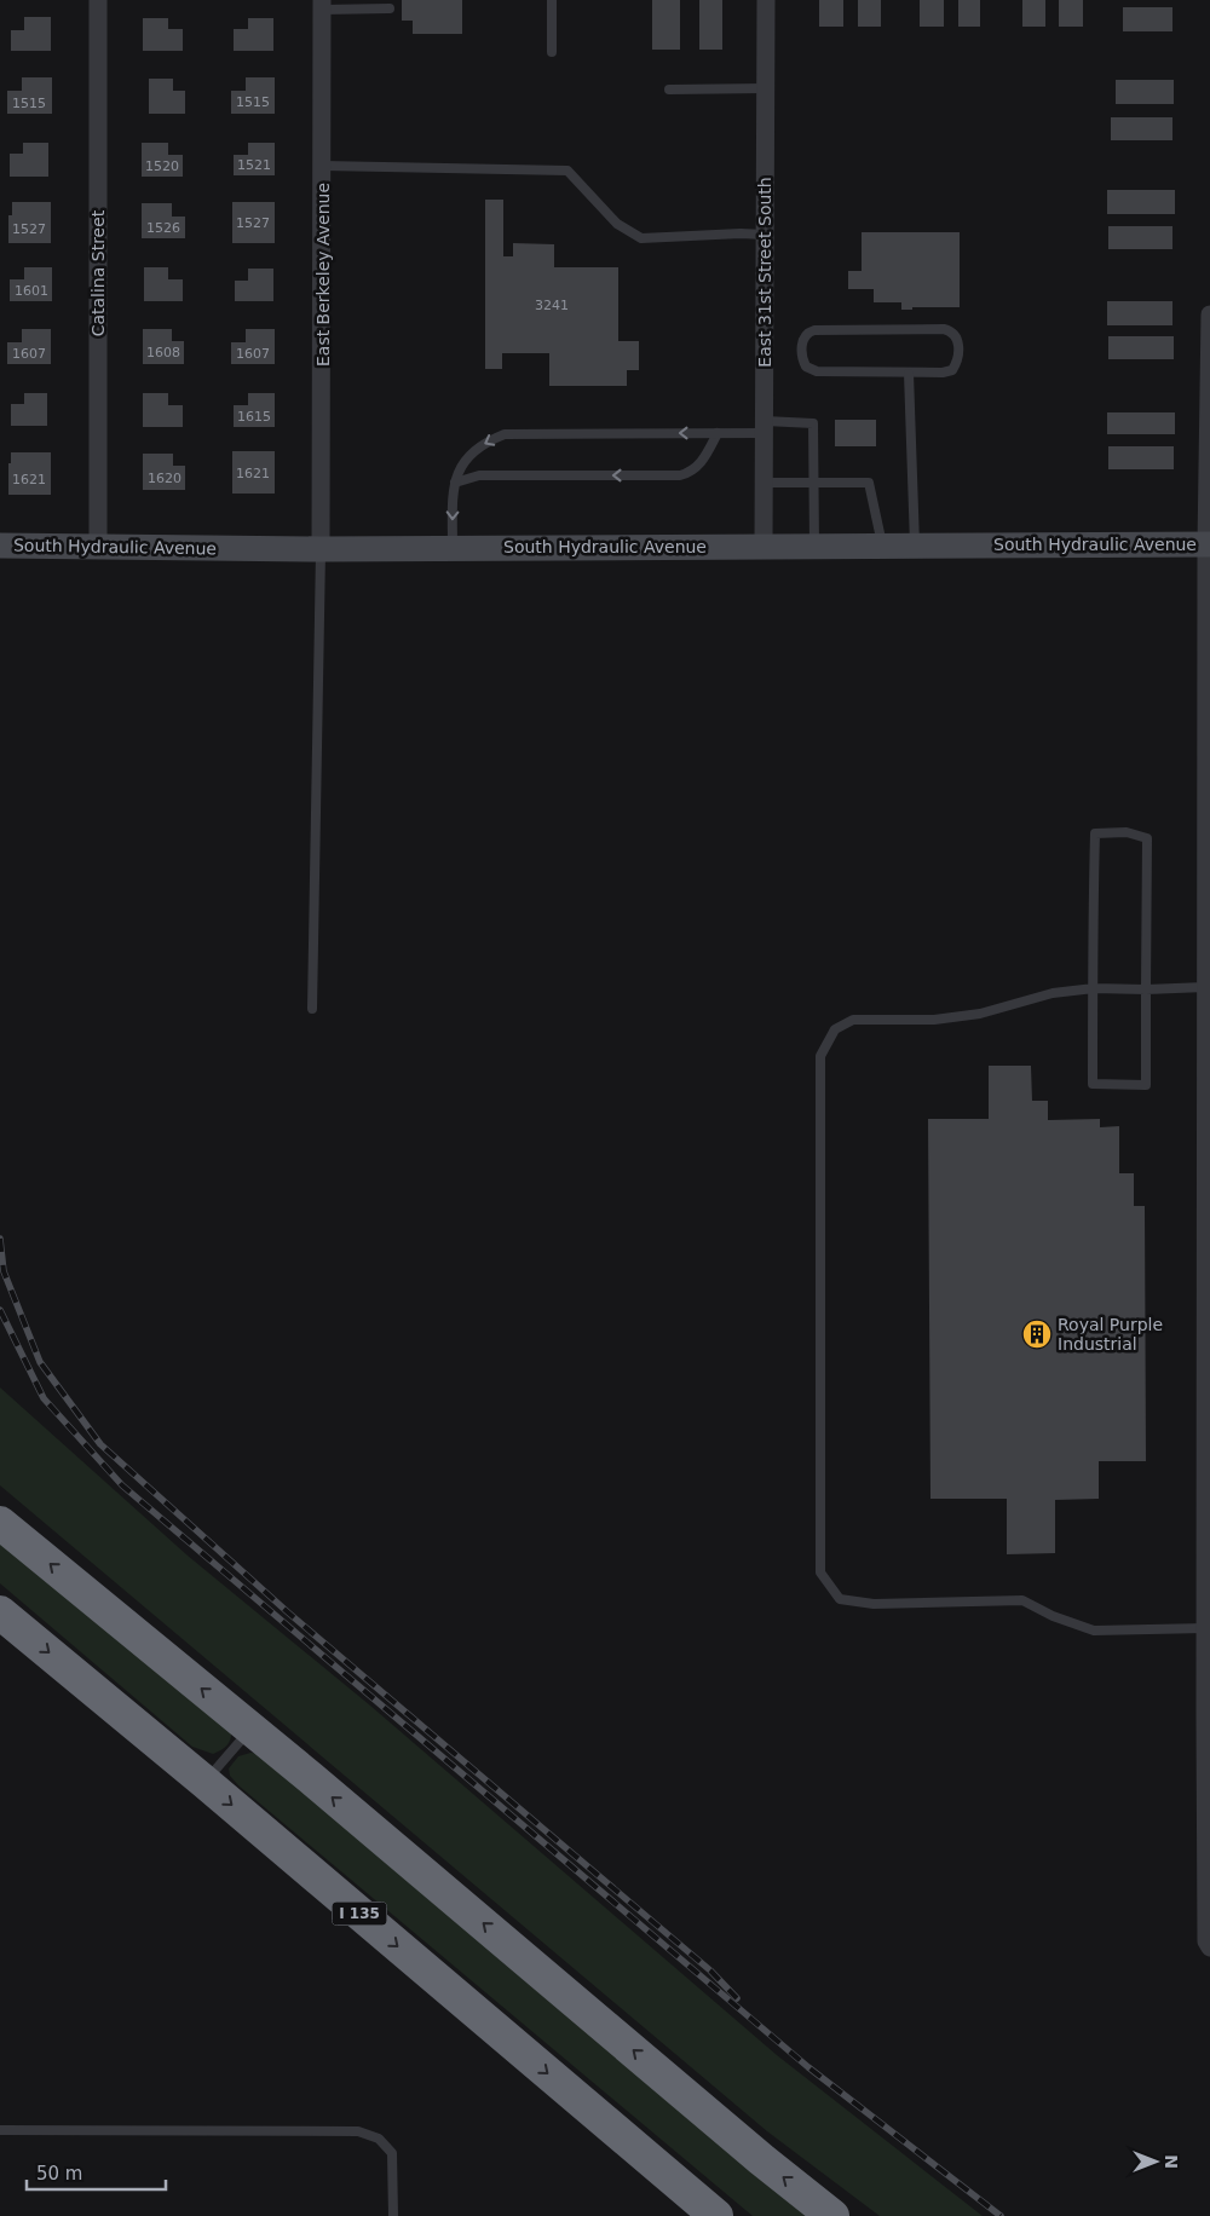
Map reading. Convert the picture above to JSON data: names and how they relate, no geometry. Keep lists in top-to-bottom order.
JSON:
{
  "streets": {
    "highway": ["I 135"],
    "street": [
      "East 31st Street South",
      "Catalina Street",
      "East Berkeley Avenue",
      "South Hydraulic Avenue"
    ]
  },
  "crossings": [
    ["East 31st Street South", "South Hydraulic Avenue"],
    ["Catalina Street", "South Hydraulic Avenue"],
    ["East Berkeley Avenue", "South Hydraulic Avenue"]
  ],
  "places": {
    "building": ["Royal Purple Industrial"]
  },
  "house_numbers": [
    "1515",
    "1515",
    "1521",
    "1520",
    "1527",
    "1526",
    "1527",
    "1601",
    "3241",
    "1608",
    "1607",
    "1607",
    "1615",
    "1621",
    "1620",
    "1621"
  ],
  "scale_bar": "50 m",
  "north": "right"
}
